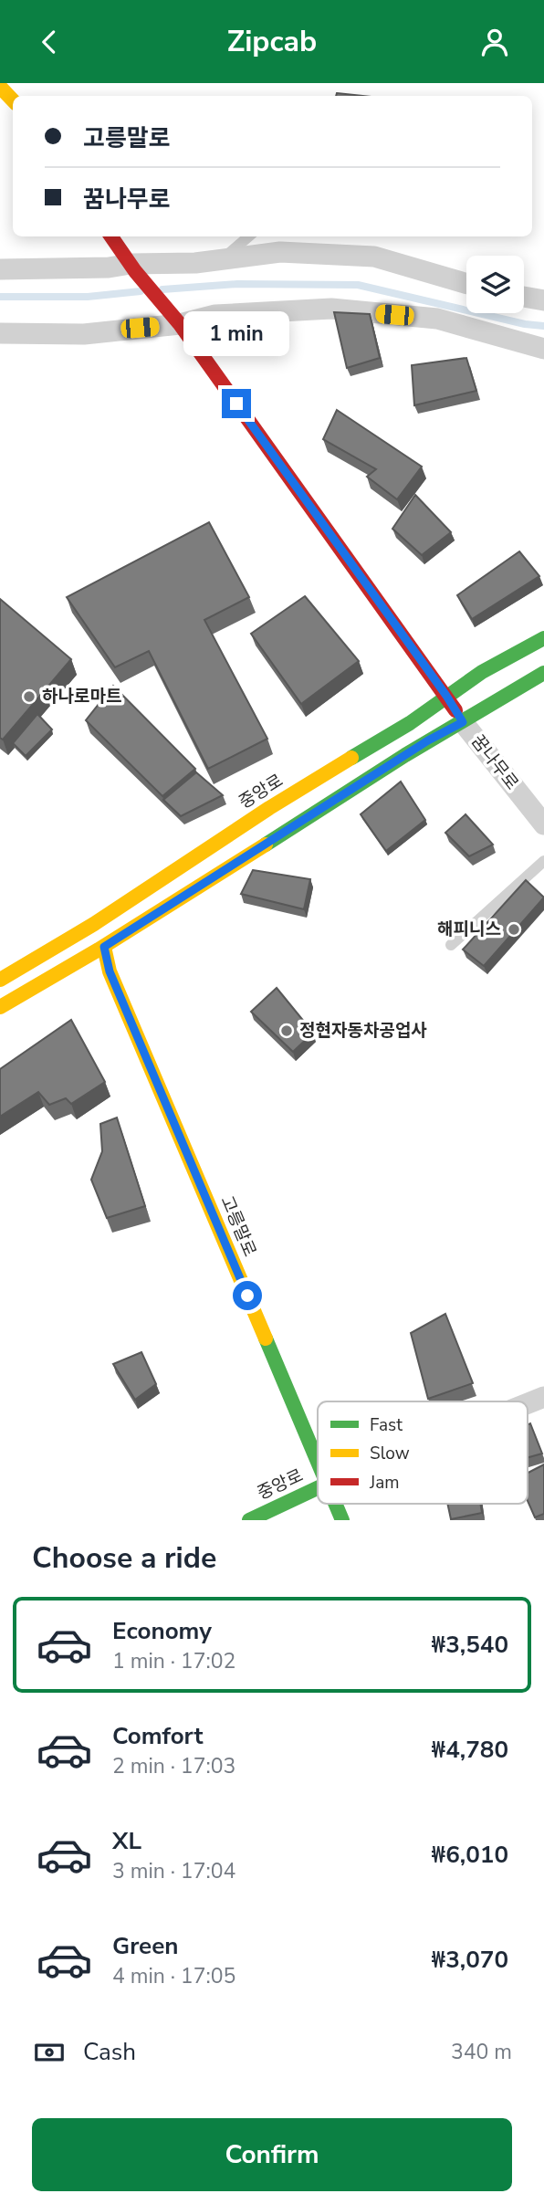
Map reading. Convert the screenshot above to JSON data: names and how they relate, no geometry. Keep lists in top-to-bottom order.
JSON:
{
  "streets": {
    "street": ["꿈나무로", "중앙로", "고릉말로"]
  },
  "crossings": [
    ["꿈나무로", "중앙로"]
  ],
  "places": ["하나로마트", "해피니스", "정현자동차공업사"],
  "legend": ["Fast", "Slow", "Jam"],
  "page": {
    "header": "Zipcab",
    "banner": ["고릉말로", "꿈나무로"],
    "bubble": "1 min",
    "heading": "Choose a ride",
    "list": [
      {
        "name": "Economy",
        "note": "1 min · 17:02",
        "value": "₩3,540"
      },
      {
        "name": "Comfort",
        "note": "2 min · 17:03",
        "value": "₩4,780"
      },
      {
        "name": "XL",
        "note": "3 min · 17:04",
        "value": "₩6,010"
      },
      {
        "name": "Green",
        "note": "4 min · 17:05",
        "value": "₩3,070"
      }
    ],
    "pay": ["Cash", "340 m"],
    "buttons": "Confirm"
  }
}
